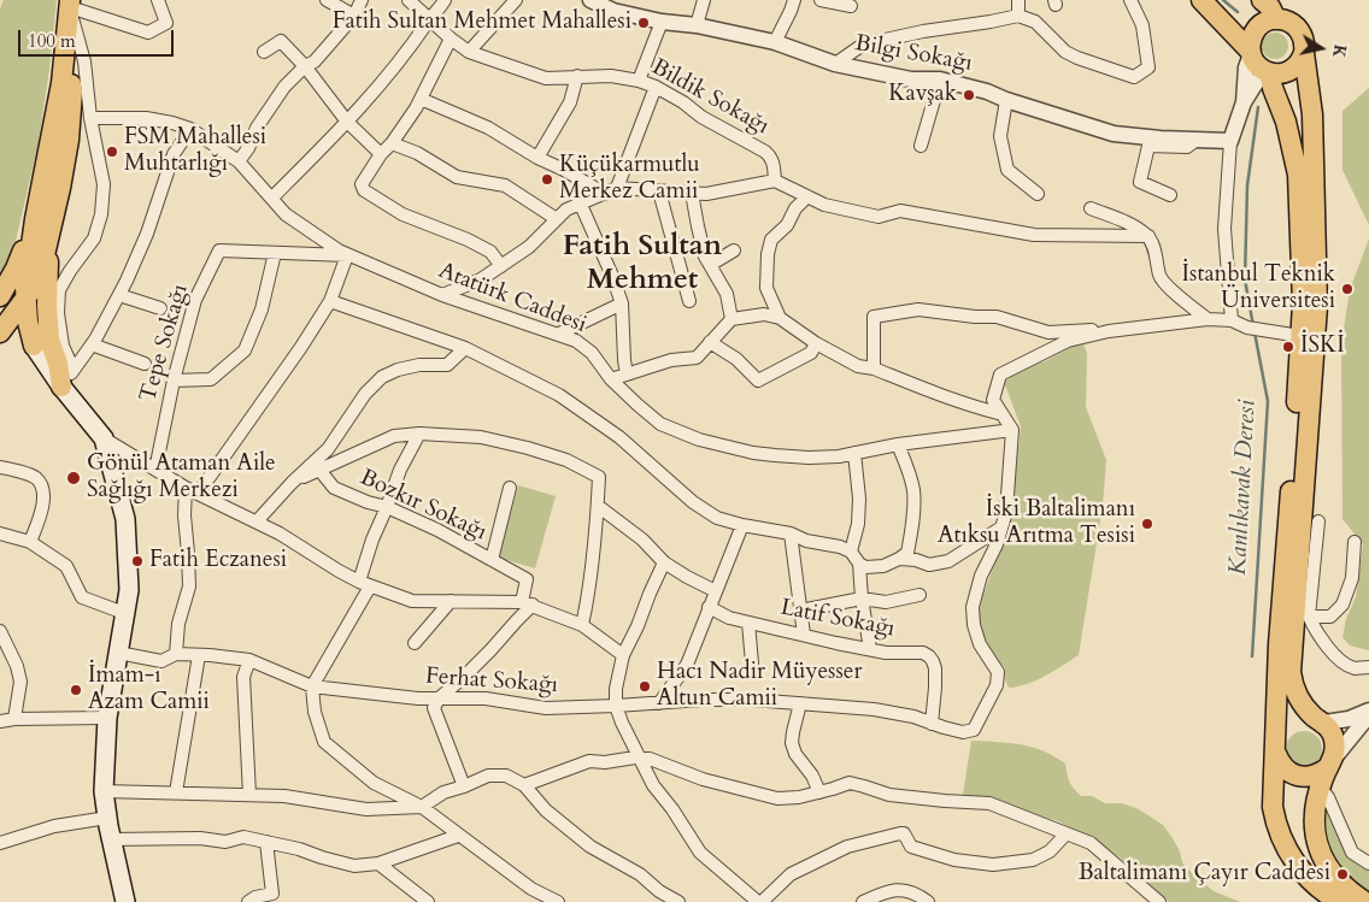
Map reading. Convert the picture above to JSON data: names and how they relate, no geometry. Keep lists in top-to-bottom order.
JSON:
{
  "streets": {
    "street": [
      "Bilgi Sokağı",
      "Bildik Sokağı",
      "Atatürk Caddesi",
      "Tepe Sokağı",
      "Bozkır Sokağı",
      "Latif Sokağı",
      "Ferhat Sokağı"
    ]
  },
  "crossings": [
    ["Atatürk Caddesi", "Tepe Sokağı"],
    ["Latif Sokağı", "Ferhat Sokağı"]
  ],
  "districts": ["Fatih Sultan Mehmet"],
  "water": ["Kanlıkavak Deresi"],
  "places": [
    "Fatih Sultan Mehmet Mahallesi",
    "Kavşak",
    "FSM Mahallesi Muhtarlığı",
    "Küçükarmutlu Merkez Camii",
    "İstanbul Teknik Üniversitesi",
    "İSKİ",
    "Gönül Ataman Aile Sağlığı Merkezi",
    "İski Baltalimanı Atıksu Arıtma Tesisi",
    "Fatih Eczanesi",
    "Hacı Nadir Müyesser Altun Camii",
    "İmam-ı Azam Camii",
    "Baltalimanı Çayır Caddesi"
  ],
  "scale_bar": "100 m",
  "north": "right"
}
